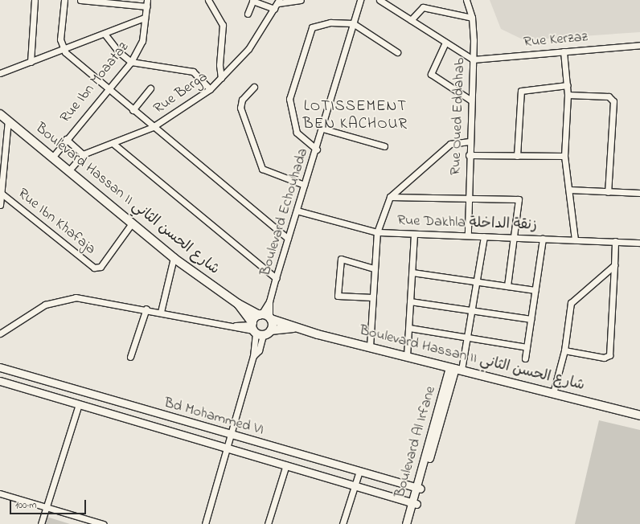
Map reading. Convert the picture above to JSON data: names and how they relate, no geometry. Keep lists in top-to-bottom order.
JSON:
{
  "streets": {
    "main road": ["Boulevard Hassan II شارع الحسن الثاني"],
    "street": [
      "Rue Kerzaz",
      "Rue Ibn Moaataz",
      "Rue Berga",
      "Rue Oued Eddahab",
      "Boulevard Echouhada",
      "Rue Ibn Khafaja",
      "Rue Dakhla زنقة الداخلة",
      "Bd Mohammed VI",
      "Boulevard Al Irfane"
    ]
  },
  "crossings": [
    ["Rue Kerzaz", "Rue Oued Eddahab"],
    ["Rue Ibn Moaataz", "Boulevard Hassan II شارع الحسن الثاني"],
    ["Rue Berga", "Boulevard Hassan II شارع الحسن الثاني"],
    ["Rue Oued Eddahab", "Rue Dakhla زنقة الداخلة"],
    ["Boulevard Hassan II شارع الحسن الثاني", "Boulevard Echouhada"],
    ["Boulevard Hassan II شارع الحسن الثاني", "Rue Ibn Khafaja"],
    ["Boulevard Hassan II شارع الحسن الثاني", "Boulevard Al Irfane"],
    ["Boulevard Echouhada", "Rue Dakhla زنقة الداخلة"],
    ["Bd Mohammed VI", "Boulevard Al Irfane"]
  ],
  "districts": ["LOTISSEMENT BEN KACHOUR"],
  "scale_bar": "100 m"
}
